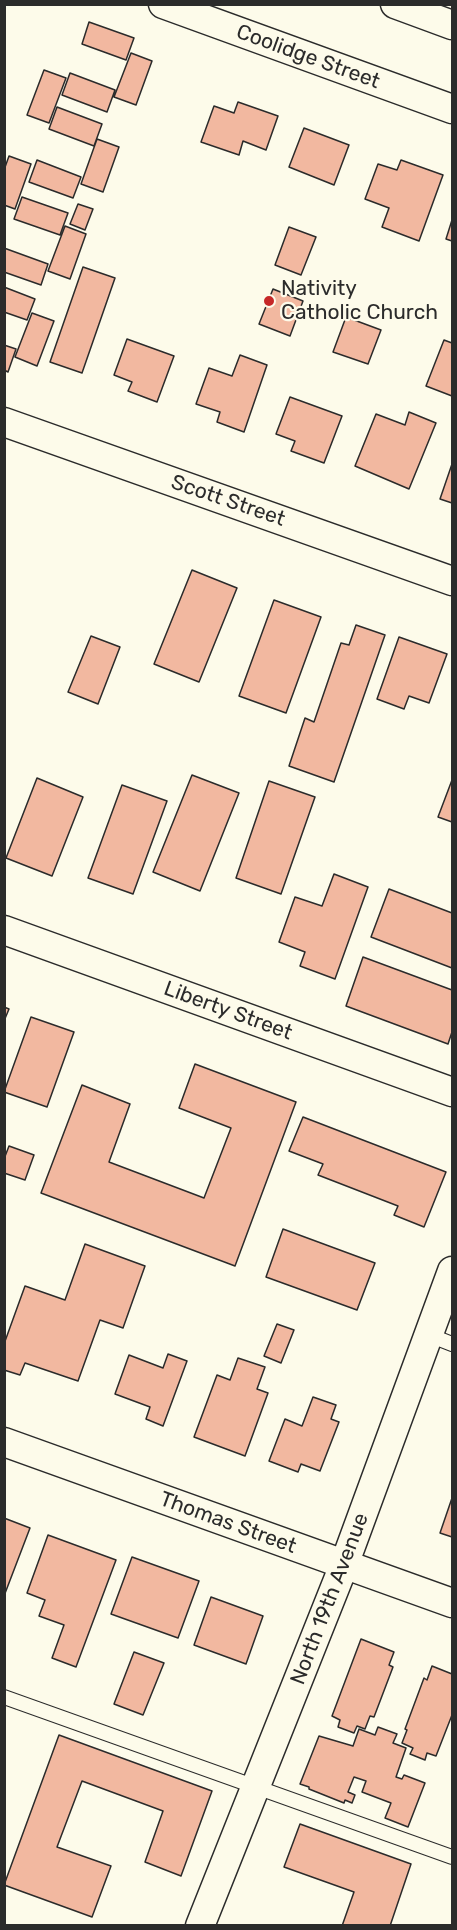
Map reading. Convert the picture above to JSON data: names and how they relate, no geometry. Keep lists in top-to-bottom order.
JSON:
{
  "streets": {
    "street": [
      "Coolidge Street",
      "Scott Street",
      "Liberty Street",
      "Thomas Street",
      "North 19th Avenue"
    ]
  },
  "crossings": [
    ["Thomas Street", "North 19th Avenue"]
  ],
  "places": ["Nativity Catholic Church"]
}
